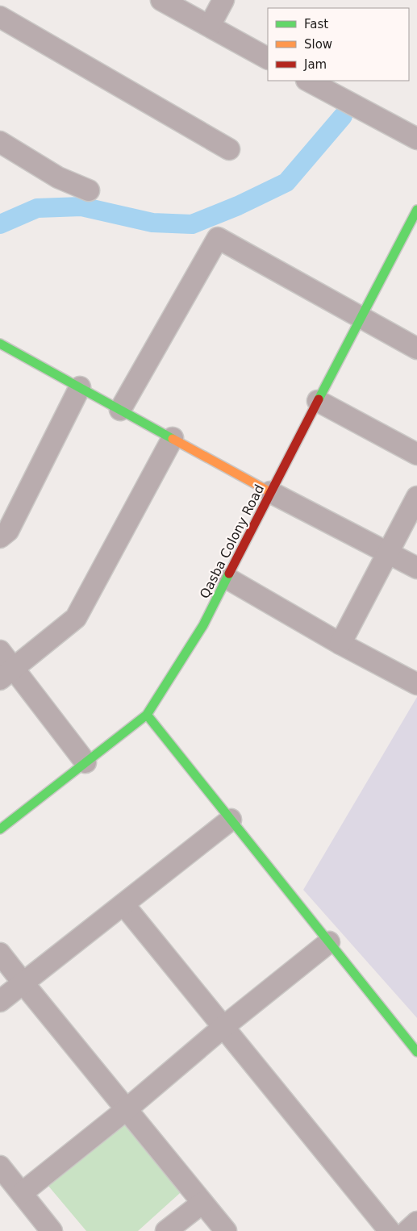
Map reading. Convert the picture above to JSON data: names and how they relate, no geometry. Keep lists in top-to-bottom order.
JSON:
{
  "streets": {
    "street": ["Qasba Colony Road"]
  },
  "legend": ["Fast", "Slow", "Jam"]
}
